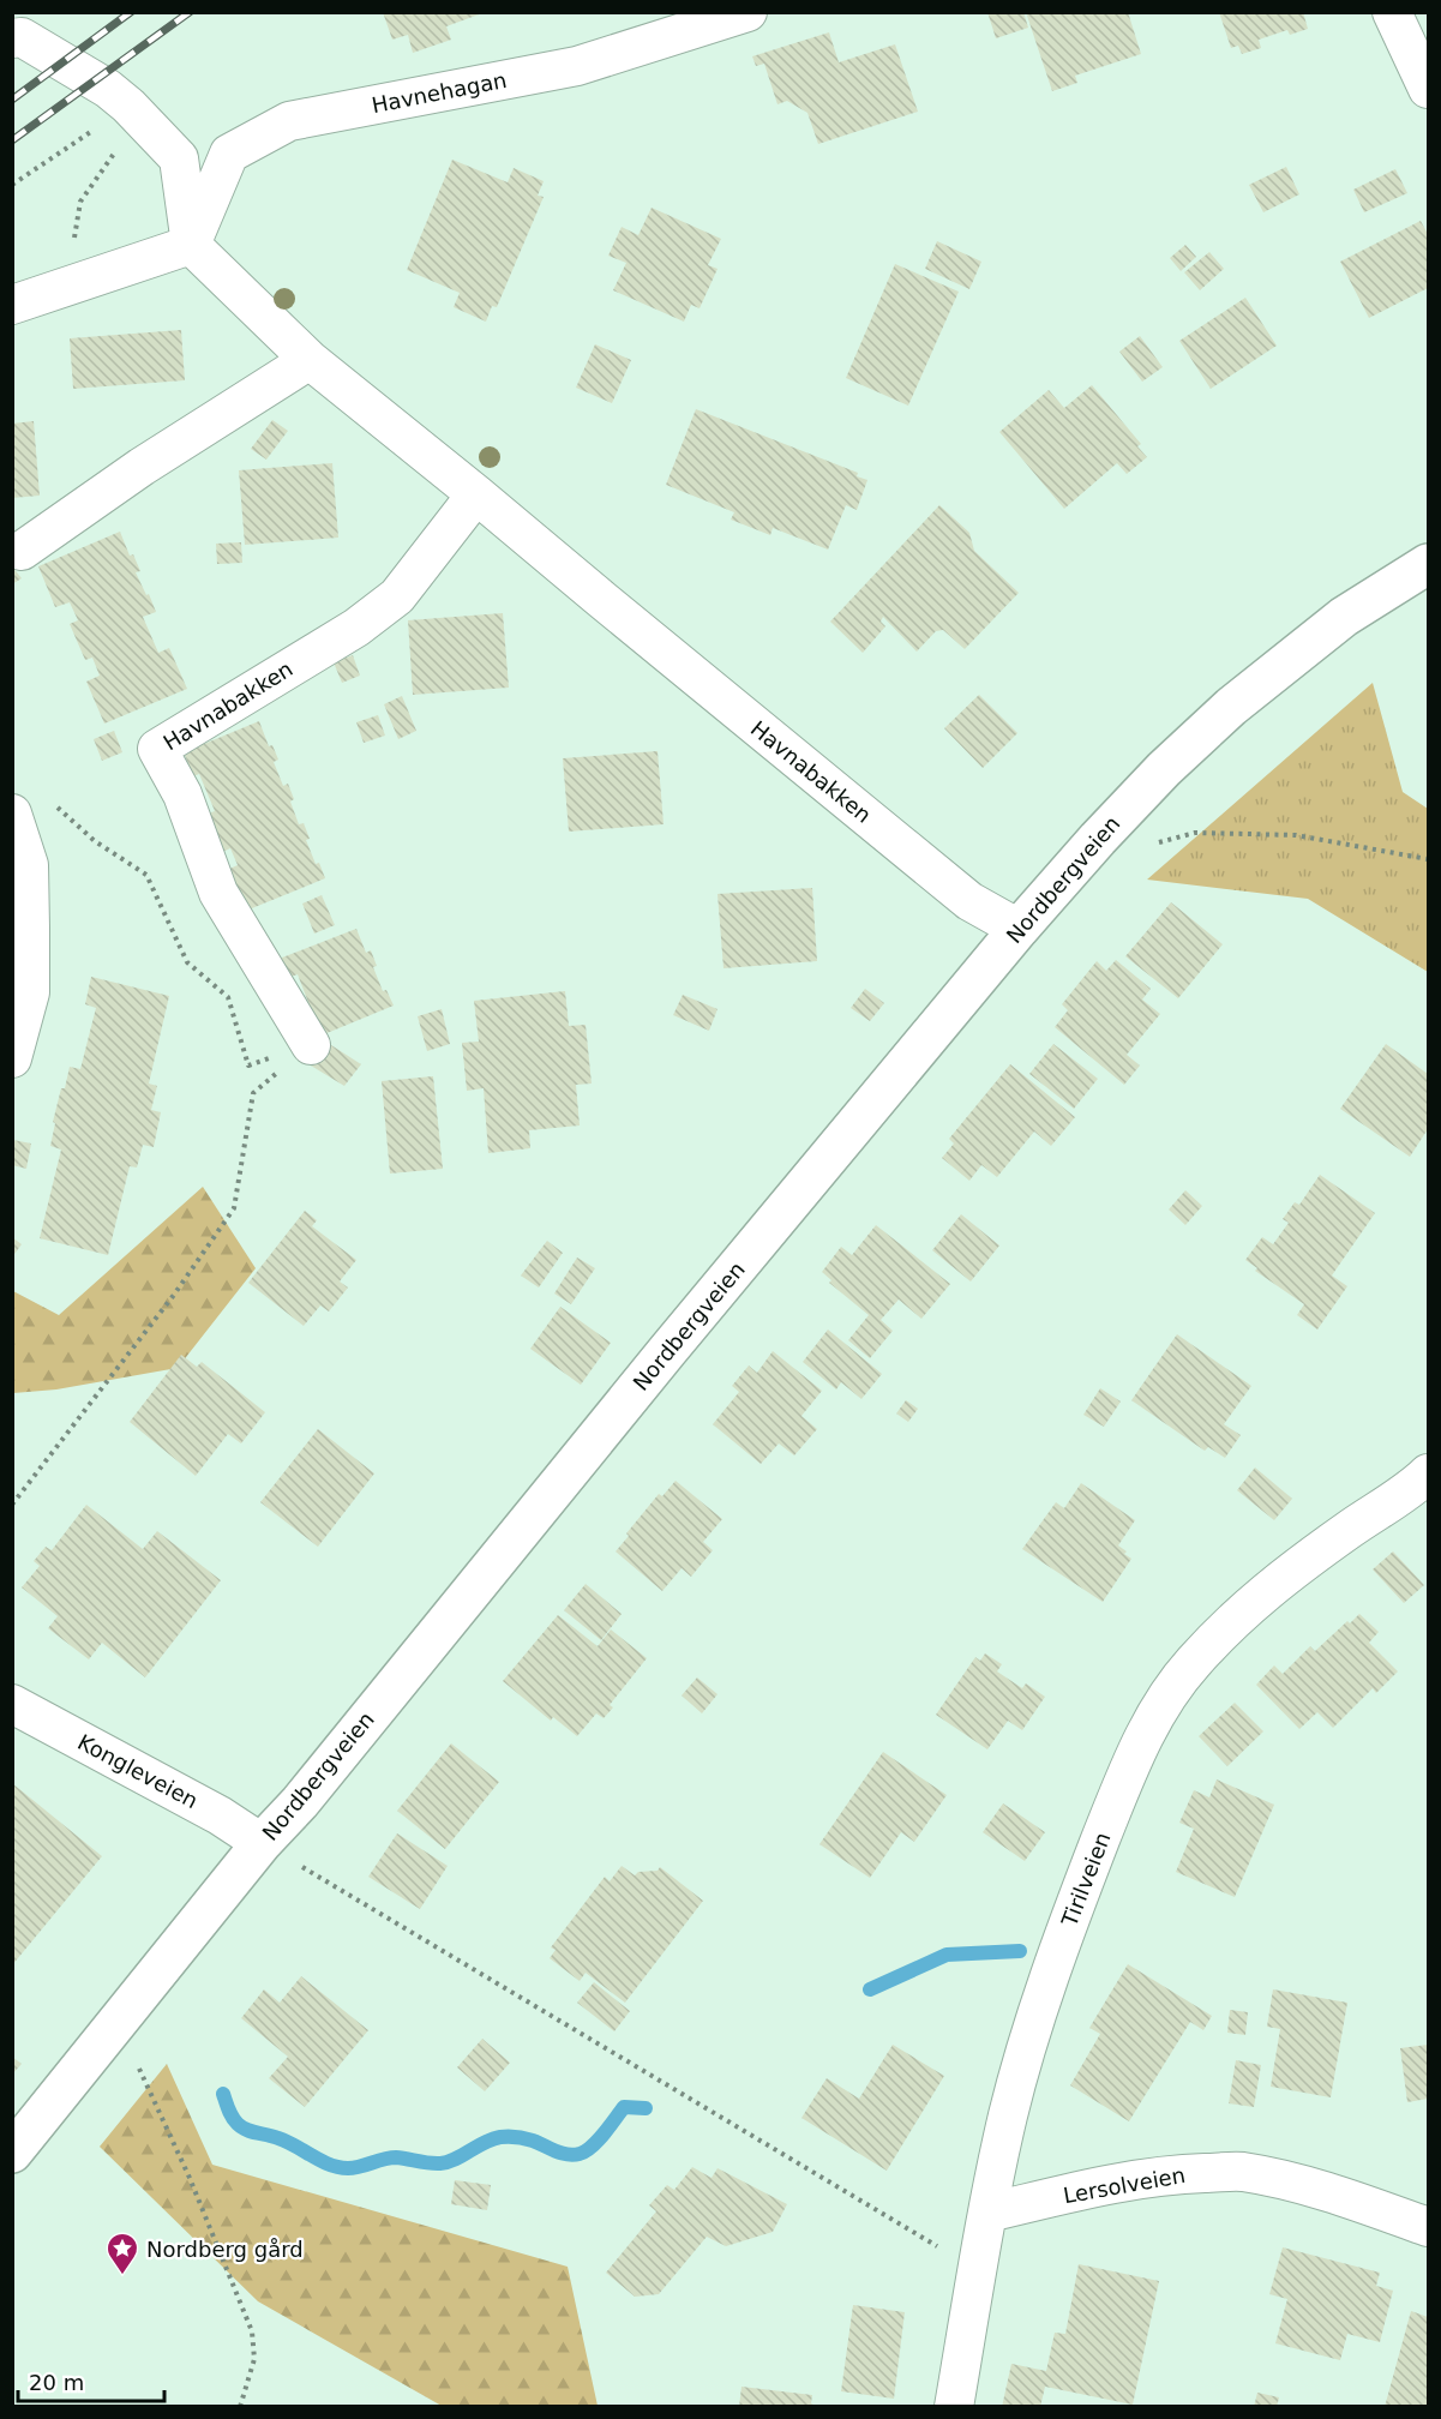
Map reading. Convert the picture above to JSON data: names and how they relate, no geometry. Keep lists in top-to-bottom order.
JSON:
{
  "streets": {
    "street": [
      "Havnehagan",
      "Havnabakken",
      "Nordbergveien",
      "Kongleveien",
      "Tirilveien",
      "Lersolveien"
    ]
  },
  "crossings": [
    ["Havnehagan", "Havnabakken"],
    ["Havnabakken", "Nordbergveien"],
    ["Nordbergveien", "Kongleveien"],
    ["Tirilveien", "Lersolveien"]
  ],
  "places": {
    "place": ["Nordberg gård"]
  },
  "scale_bar": "20 m"
}
